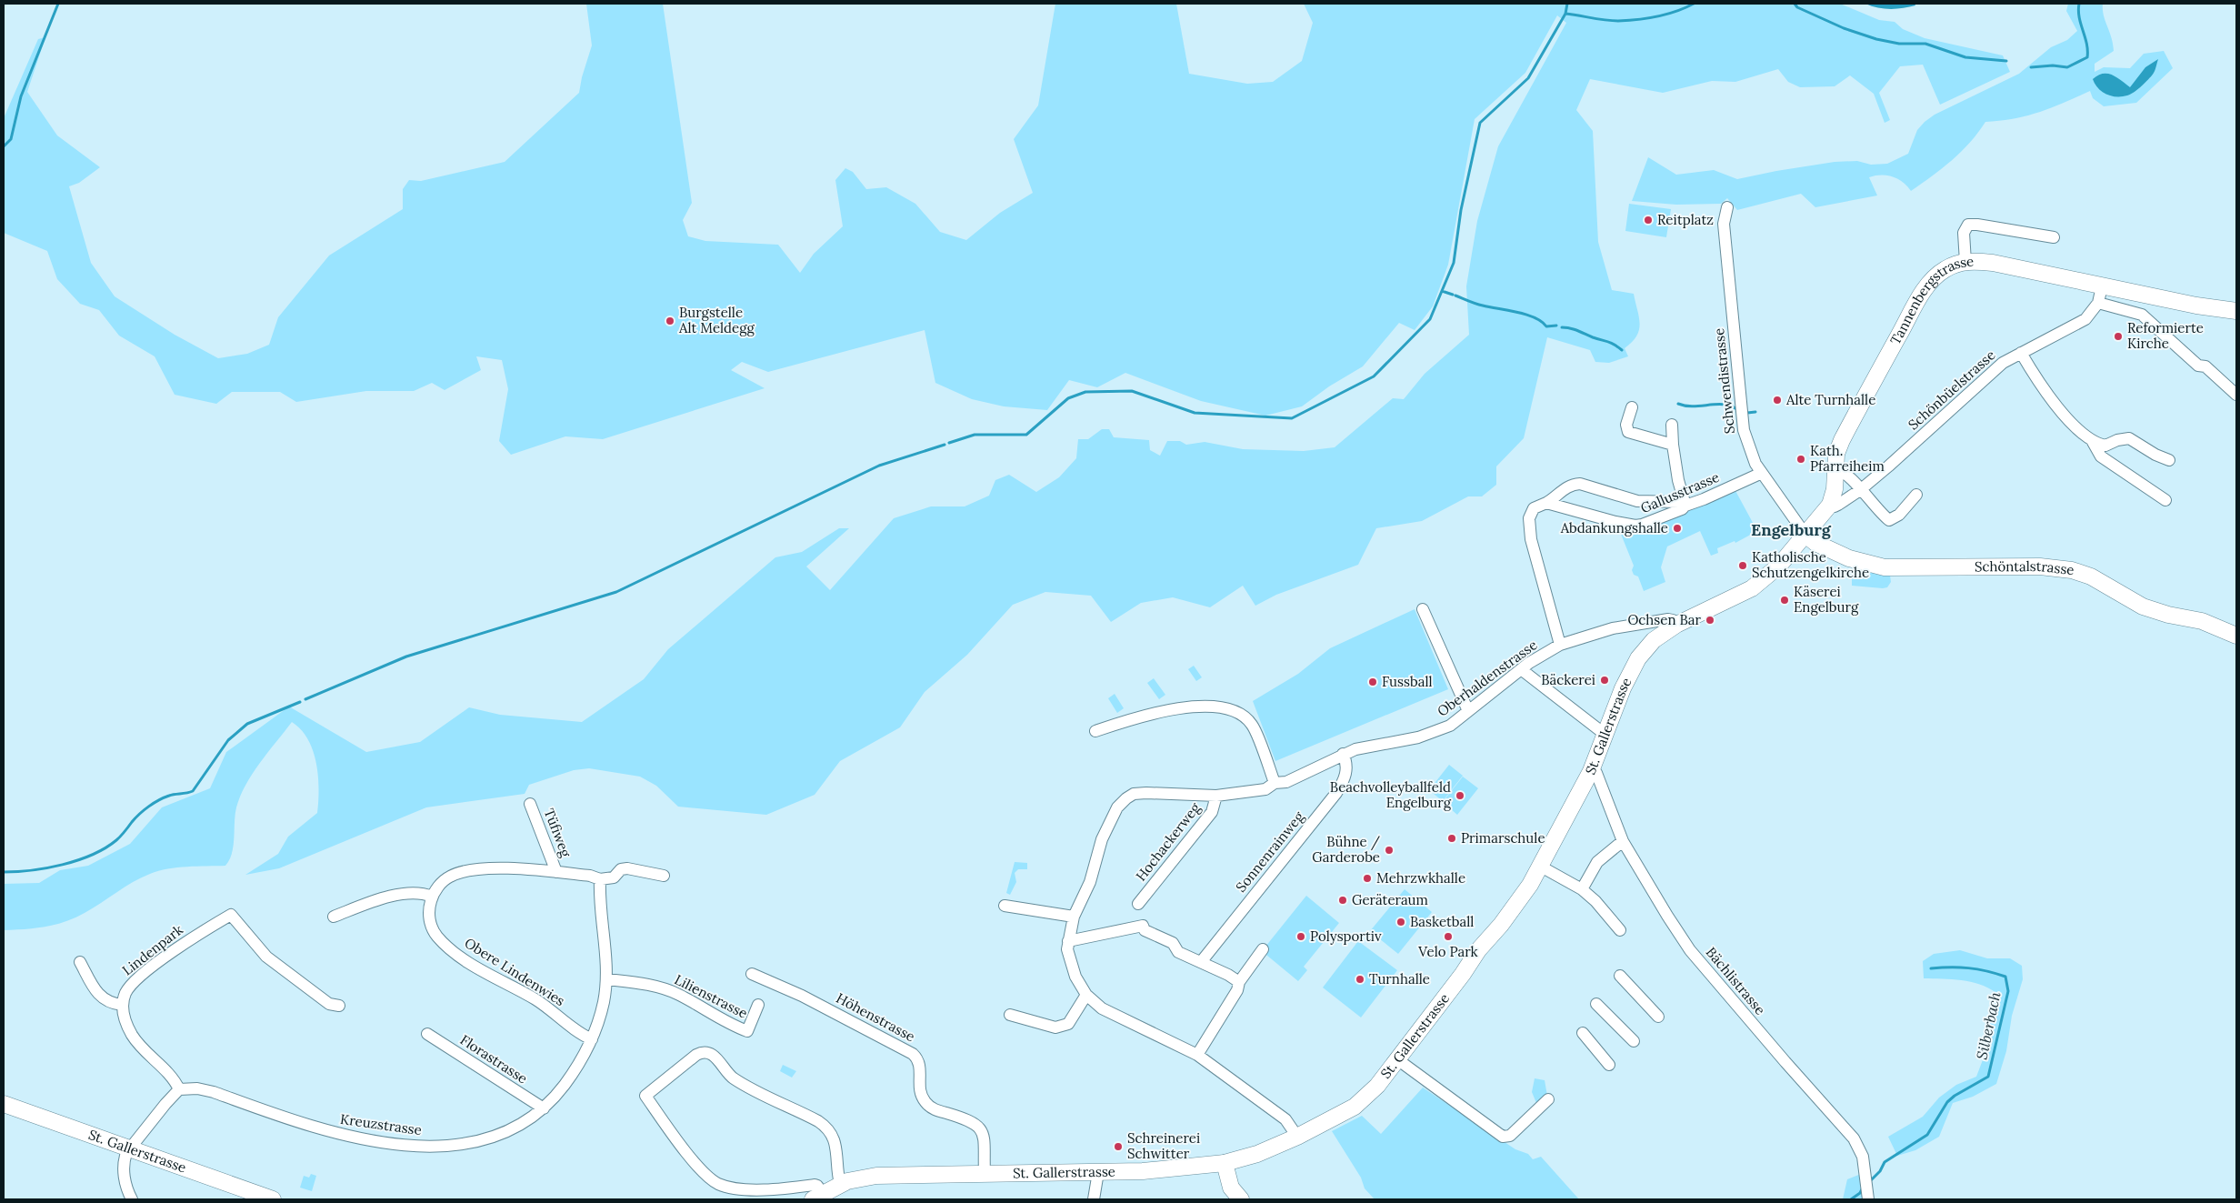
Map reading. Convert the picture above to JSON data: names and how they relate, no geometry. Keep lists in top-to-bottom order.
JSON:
{
  "streets": {
    "street": [
      "Tannenbergstrasse",
      "Schwendistrasse",
      "Schönbüelstrasse",
      "Gallusstrasse",
      "Schöntalstrasse",
      "Oberhaldenstrasse",
      "St. Gallerstrasse",
      "Tüfiweg",
      "Hochackerweg",
      "Sonnenrainweg",
      "Lindenpark",
      "Obere Lindenwies",
      "Bächlistrasse",
      "Lilienstrasse",
      "Höhenstrasse",
      "Florastrasse",
      "Kreuzstrasse"
    ]
  },
  "crossings": [
    ["Tannenbergstrasse", "Schwendistrasse"],
    ["Tannenbergstrasse", "Schönbüelstrasse"],
    ["Tannenbergstrasse", "Schöntalstrasse"],
    ["Tannenbergstrasse", "St. Gallerstrasse"],
    ["Schwendistrasse", "Gallusstrasse"],
    ["Schwendistrasse", "Schöntalstrasse"],
    ["Schwendistrasse", "St. Gallerstrasse"],
    ["Schöntalstrasse", "St. Gallerstrasse"],
    ["Oberhaldenstrasse", "St. Gallerstrasse"],
    ["Oberhaldenstrasse", "Hochackerweg"],
    ["Oberhaldenstrasse", "Sonnenrainweg"],
    ["St. Gallerstrasse", "Bächlistrasse"],
    ["St. Gallerstrasse", "Höhenstrasse"],
    ["Obere Lindenwies", "Kreuzstrasse"],
    ["Lilienstrasse", "Kreuzstrasse"],
    ["Florastrasse", "Kreuzstrasse"]
  ],
  "districts": ["Engelburg"],
  "water": ["Silberbach"],
  "places": [
    "Reitplatz",
    "Burgstelle Alt Meldegg",
    "Reformierte Kirche",
    "Alte Turnhalle",
    "Kath. Pfarreiheim",
    "Abdankungshalle",
    "Katholische Schutzengelkirche",
    "Käserei Engelburg",
    "Ochsen Bar",
    "Bäckerei",
    "Fussball",
    "Beachvolleyballfeld Engelburg",
    "Primarschule",
    "Bühne / Garderobe",
    "Mehrzwkhalle",
    "Geräteraum",
    "Basketball",
    "Polysportiv",
    "Velo Park",
    "Turnhalle",
    "Schreinerei Schwitter"
  ]
}
